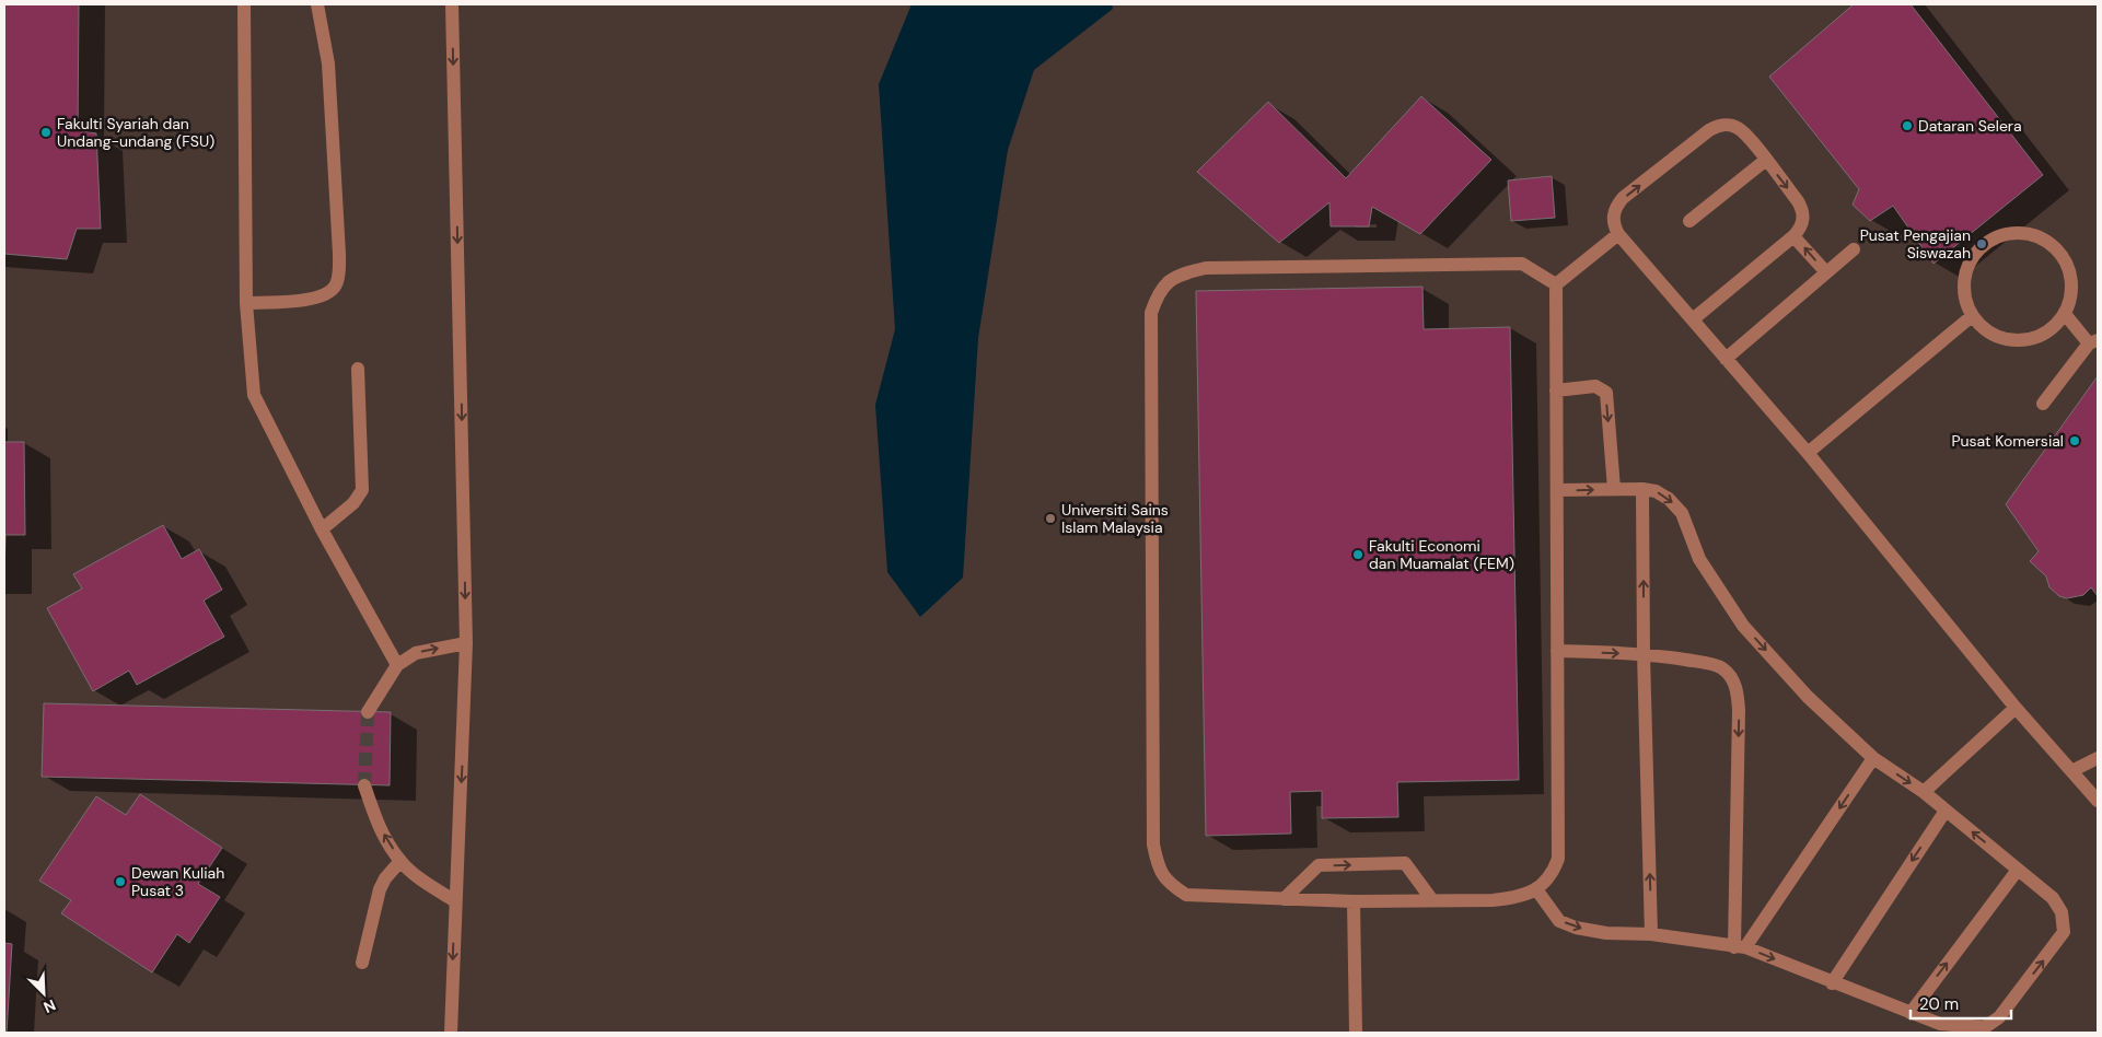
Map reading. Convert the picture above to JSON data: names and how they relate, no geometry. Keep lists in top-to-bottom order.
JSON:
{
  "places": [
    "Dataran Selera",
    "Fakulti Syariah dan Undang-undang (FSU)",
    "Pusat Pengajian Siswazah",
    "Pusat Komersial",
    "Universiti Sains Islam Malaysia",
    "Fakulti Economi dan Muamalat (FEM)",
    "Dewan Kuliah Pusat 3"
  ],
  "scale_bar": "20 m",
  "north": "bottom right"
}
